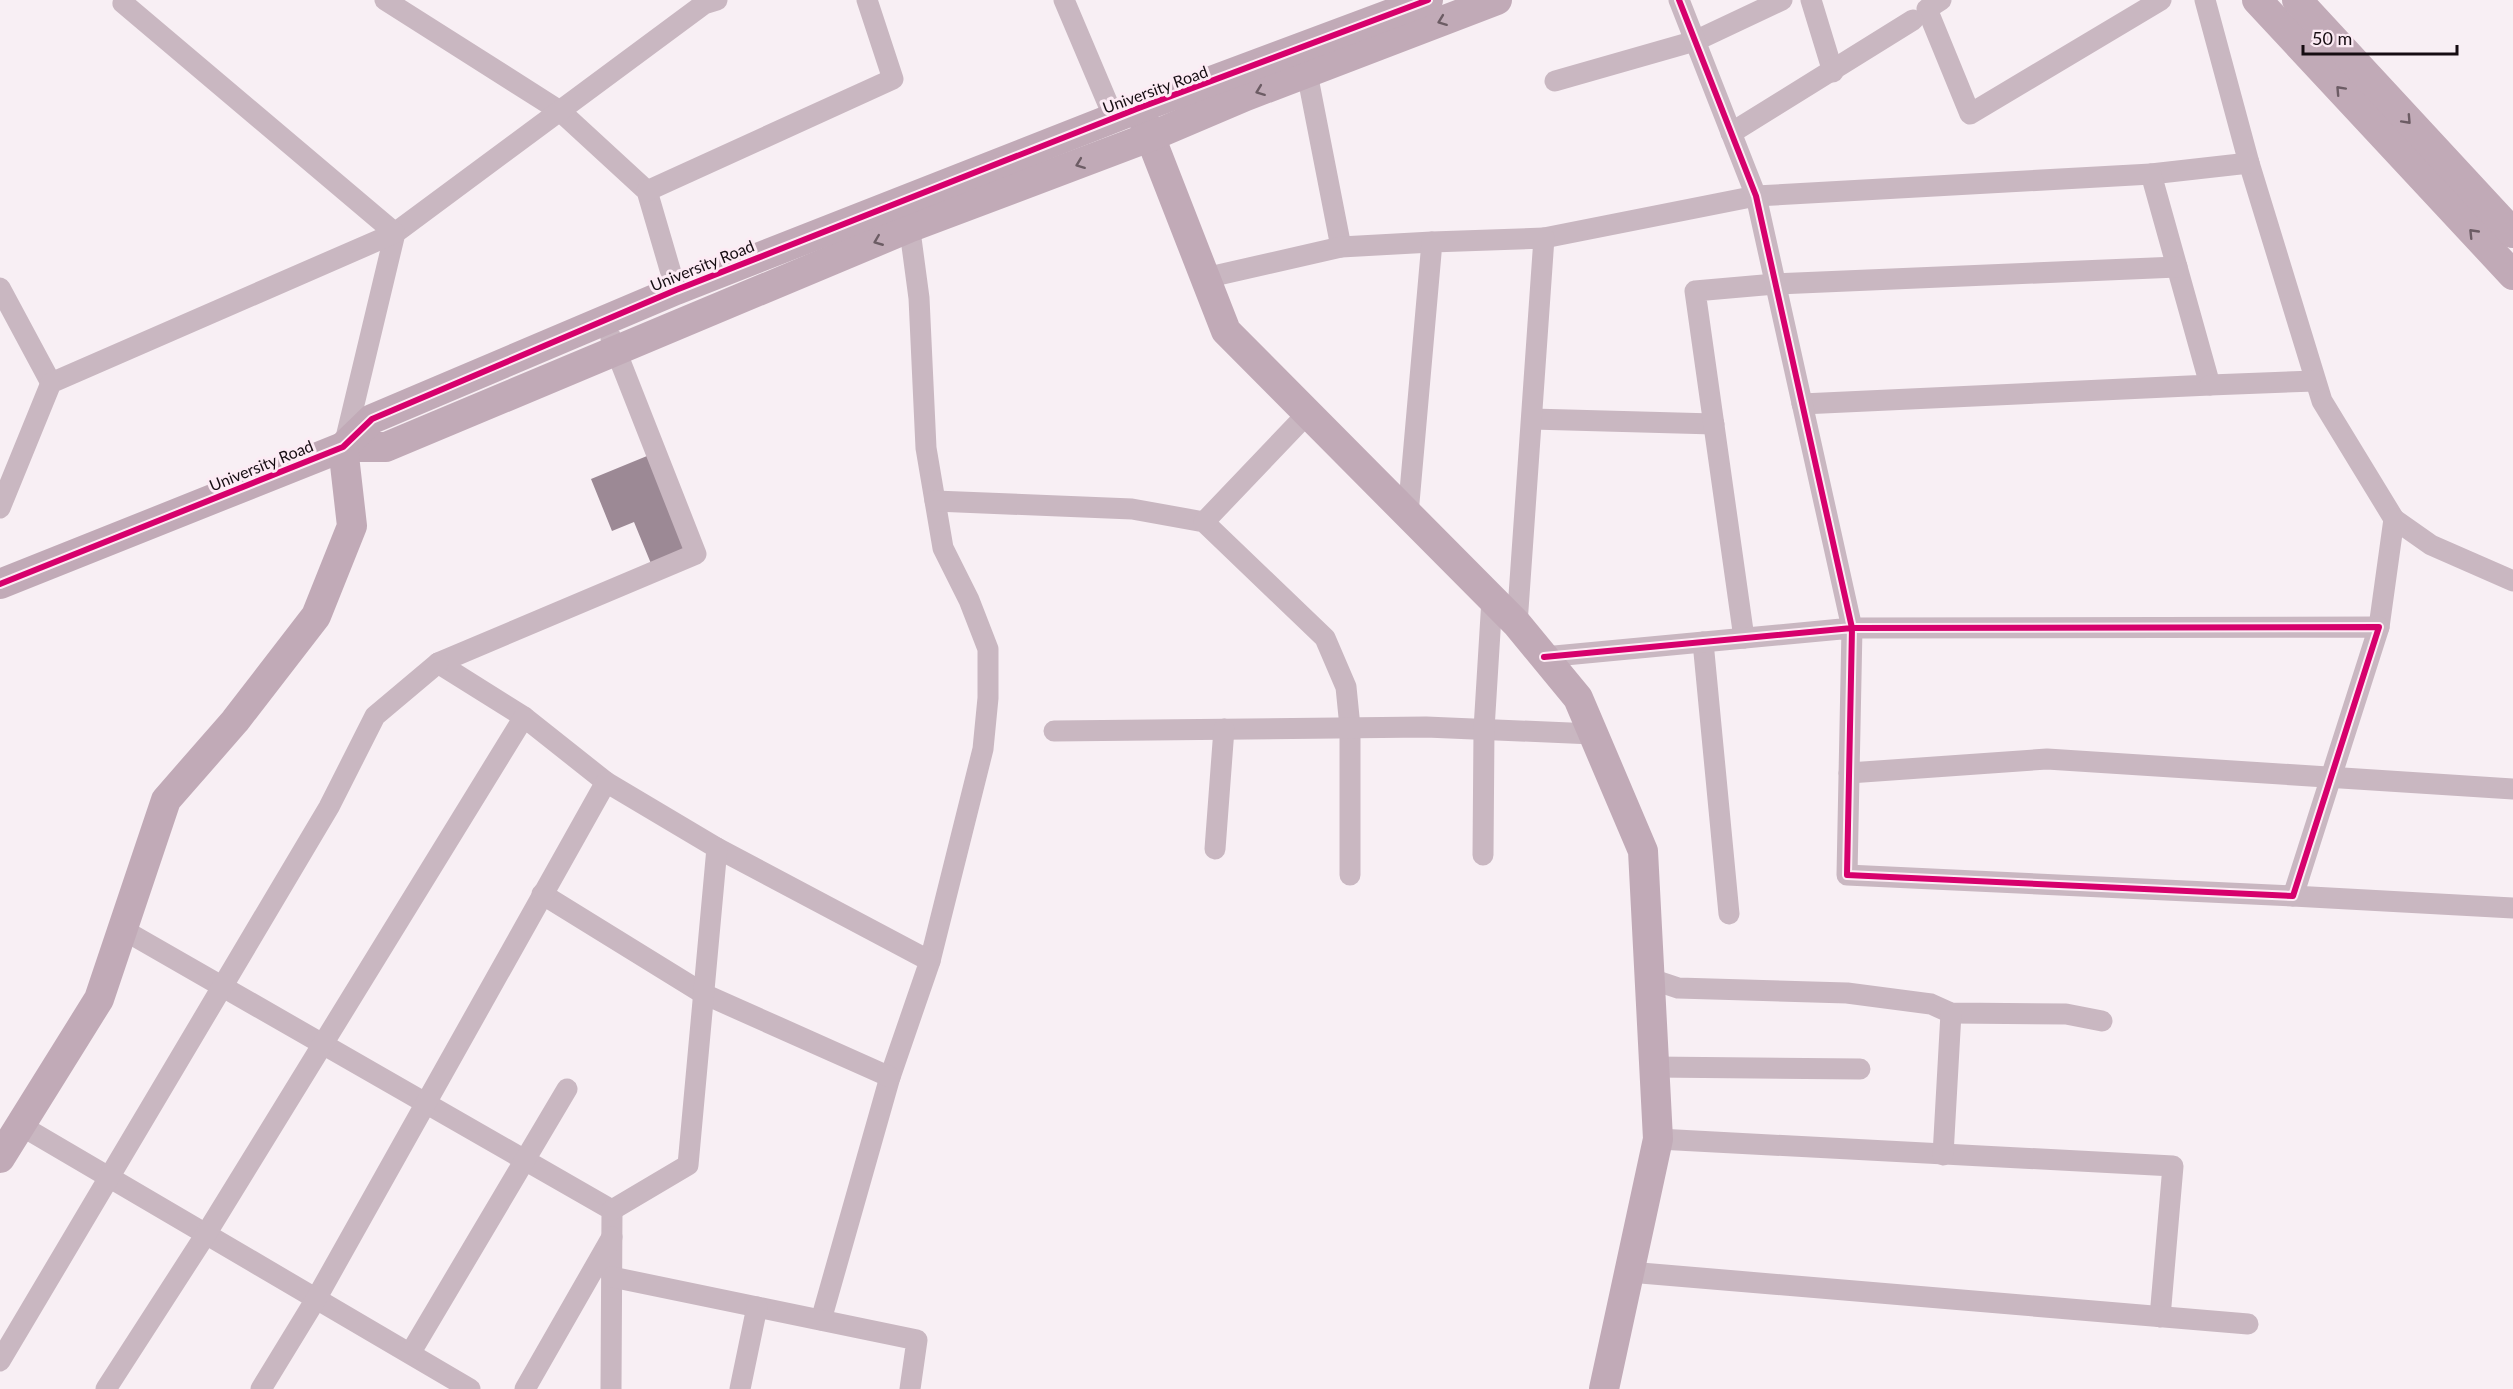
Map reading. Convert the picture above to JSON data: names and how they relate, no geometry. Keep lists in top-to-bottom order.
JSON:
{
  "streets": {
    "street": ["University Road"]
  },
  "scale_bar": "50 m"
}
